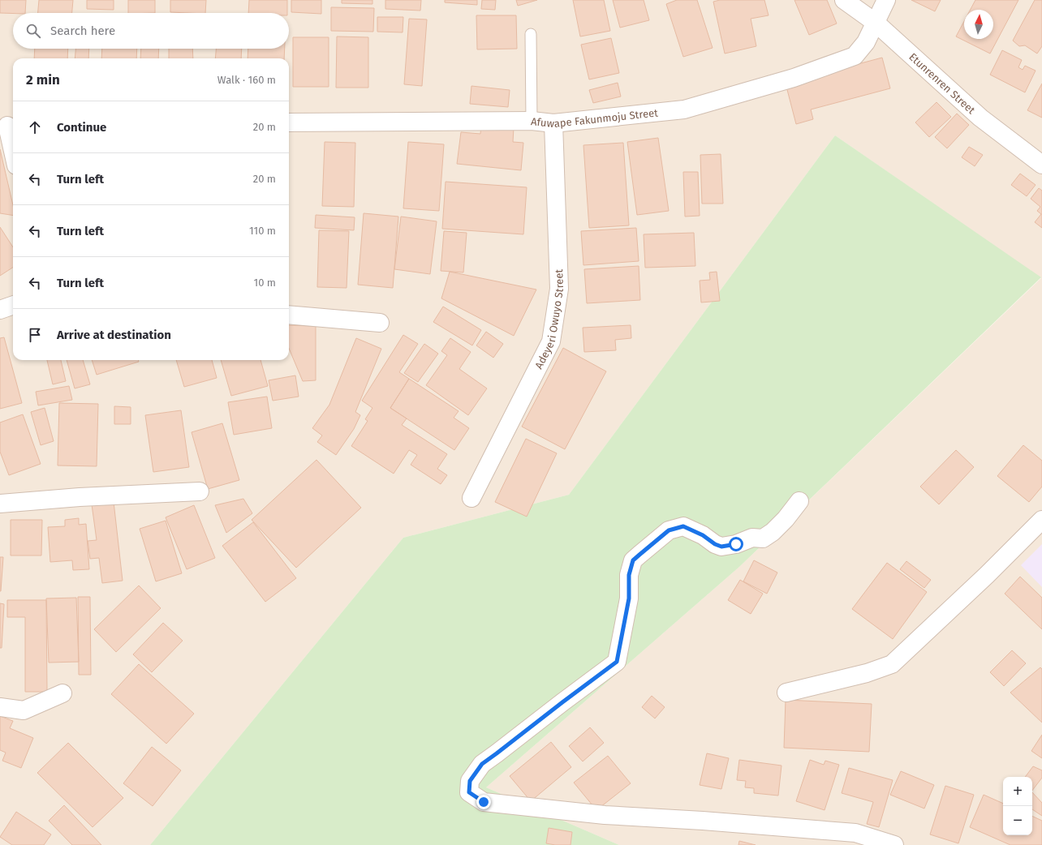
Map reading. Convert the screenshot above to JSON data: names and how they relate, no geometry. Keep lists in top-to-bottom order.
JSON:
{
  "streets": {
    "street": ["Etunrenren Street", "Afuwape Fakunmoju Street", "Adeyeri Owuyo Street"]
  },
  "crossings": [
    ["Etunrenren Street", "Afuwape Fakunmoju Street"],
    ["Afuwape Fakunmoju Street", "Adeyeri Owuyo Street"]
  ],
  "north": "top",
  "page": {
    "search": "Search here",
    "heading": ["2 min", "Walk · 160 m"],
    "list": [
      ["Continue", "20 m"],
      ["Turn left", "20 m"],
      ["Turn left", "110 m"],
      ["Turn left", "10 m"],
      "Arrive at destination"
    ],
    "map_buttons": ["+", "−"]
  }
}
